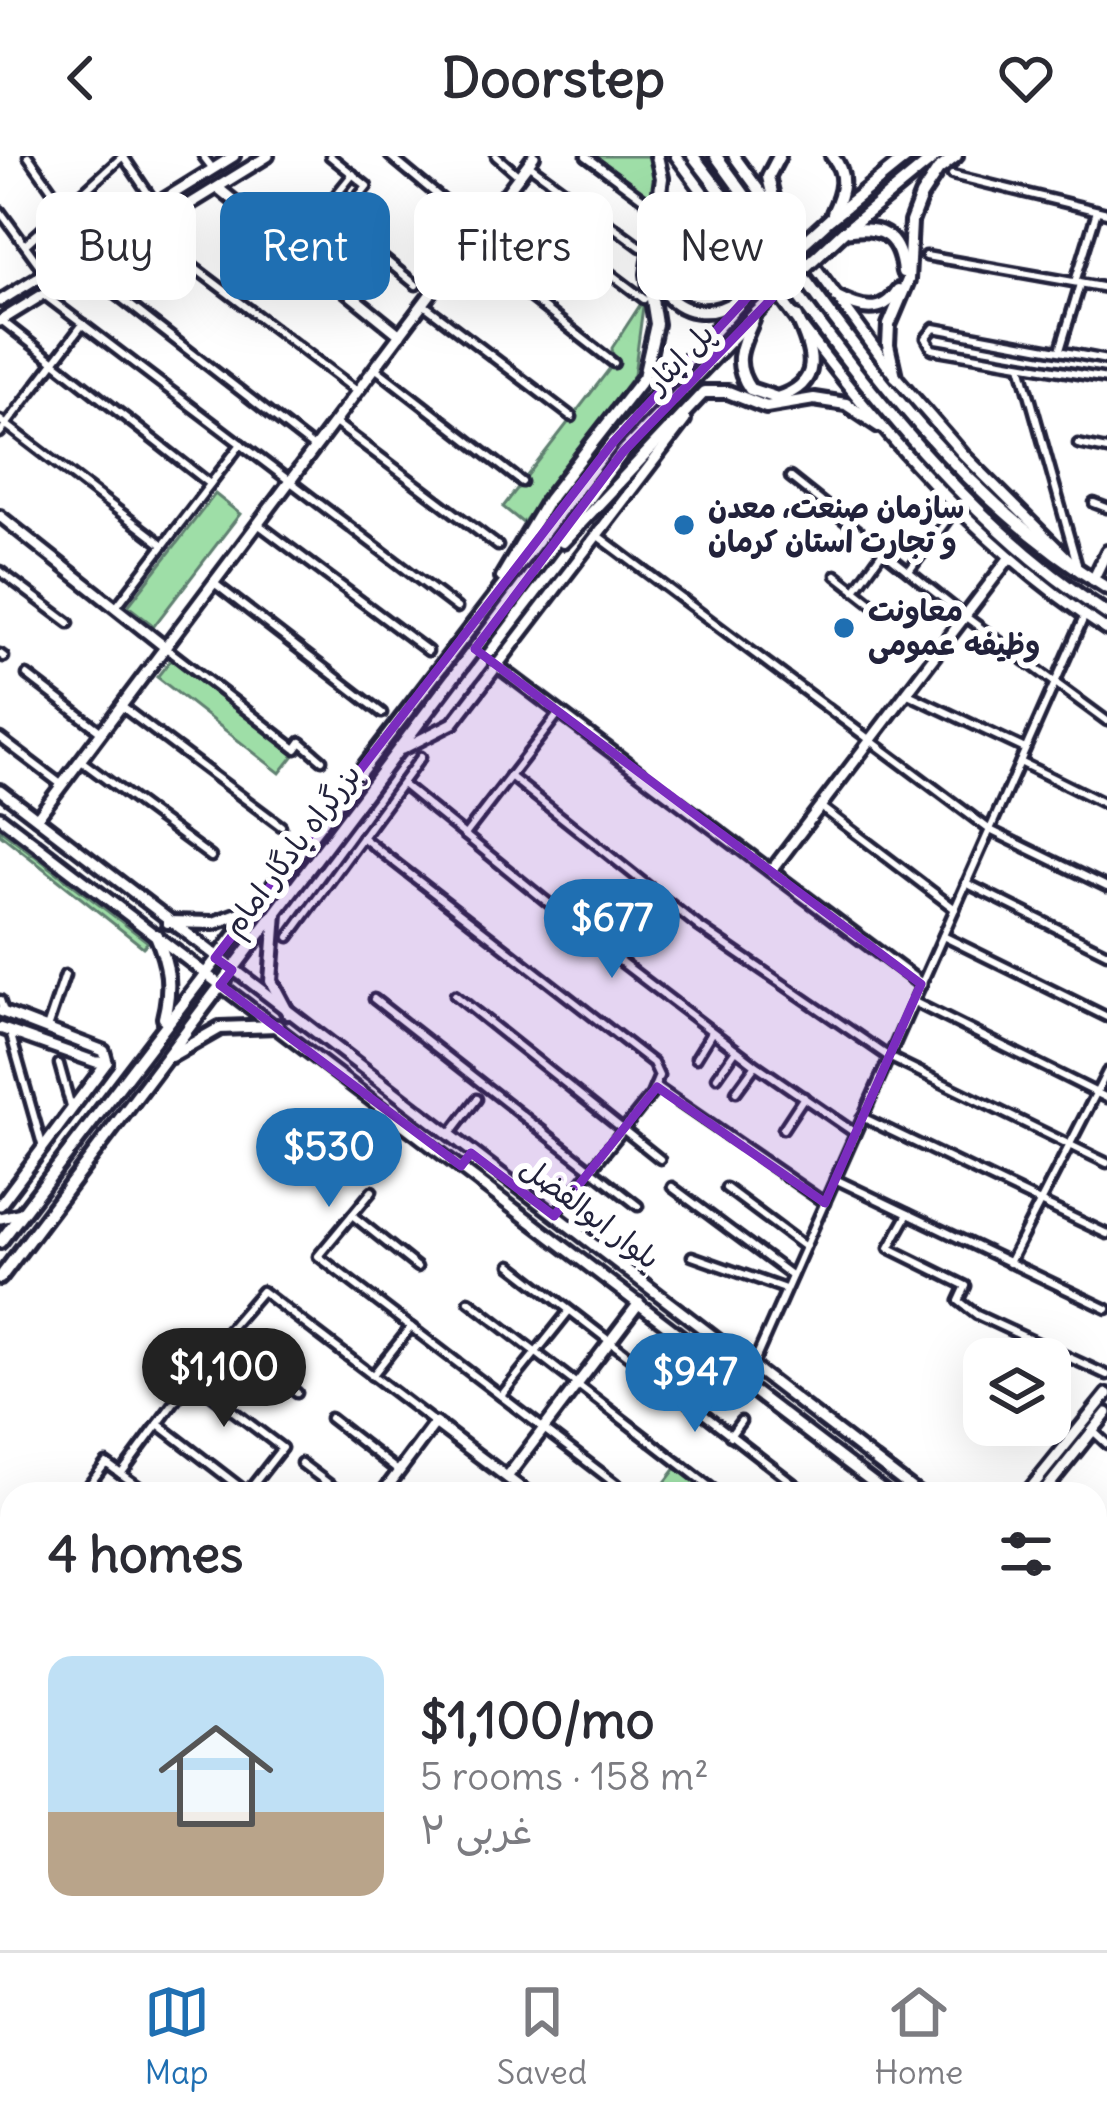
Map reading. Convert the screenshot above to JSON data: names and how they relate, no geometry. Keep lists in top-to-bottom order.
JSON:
{
  "streets": {
    "highway": ["پل ایثار", "بزرگراه یادگار امام"],
    "main road": ["بلوار ابوالفضل"]
  },
  "crossings": [
    ["پل ایثار", "بزرگراه یادگار امام"],
    ["بزرگراه یادگار امام", "بلوار ابوالفضل"]
  ],
  "places": ["سازمان صنعت، معدن و تجارت استان کرمان", "معاونت وظیفه عمومی"],
  "page": {
    "header": "Doorstep",
    "chip": [
      "Buy",
      "Rent",
      "Filters",
      "New"
    ],
    "price": [
      "$677",
      "$530",
      "$1,100",
      "$947"
    ],
    "heading": "4 homes",
    "list": [
      {
        "name": "$1,100/mo",
        "note": "5 rooms · 158 m² · ۲ غربی"
      }
    ],
    "tabs": ["Map", "Saved", "Home"]
  }
}
